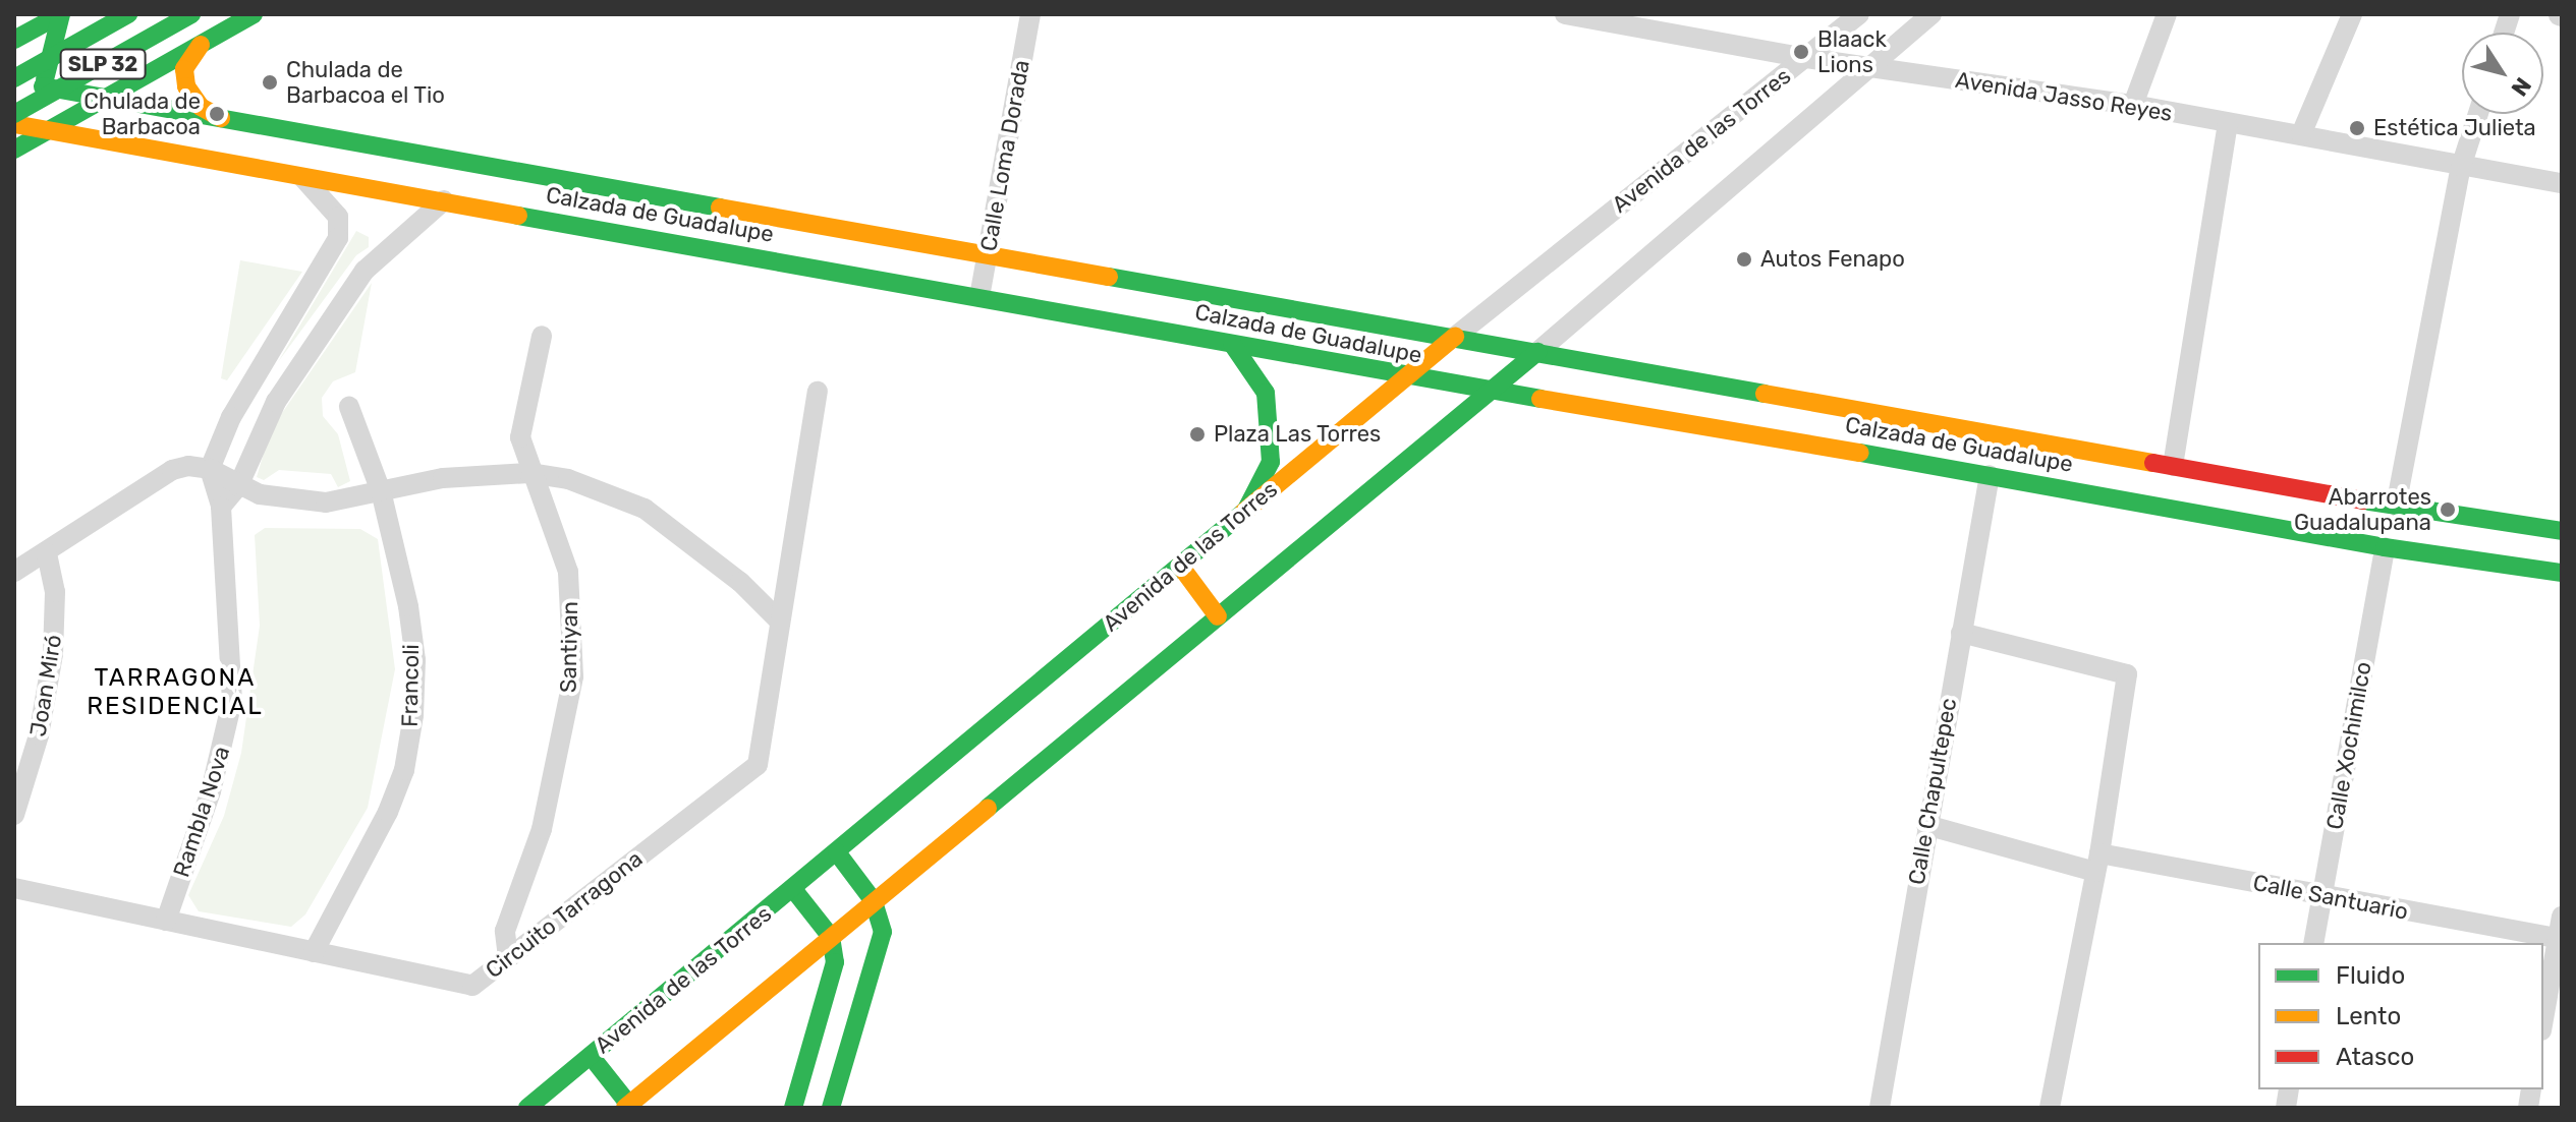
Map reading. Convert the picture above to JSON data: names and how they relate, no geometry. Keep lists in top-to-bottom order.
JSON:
{
  "streets": {
    "main road": ["SLP 32", "Avenida de las Torres", "Calzada de Guadalupe"],
    "street": [
      "Avenida Jasso Reyes",
      "Calle Loma Dorada",
      "Santiyan",
      "Joan Miró",
      "Francoli",
      "Calle Xochimilco",
      "Calle Chapultepec",
      "Rambla Nova",
      "Calle Santuario",
      "Circuito Tarragona"
    ]
  },
  "crossings": [
    ["SLP 32", "Calzada de Guadalupe"],
    ["Avenida Jasso Reyes", "Avenida de las Torres"],
    ["Avenida de las Torres", "Calzada de Guadalupe"],
    ["Calle Loma Dorada", "Calzada de Guadalupe"],
    ["Calzada de Guadalupe", "Calle Xochimilco"],
    ["Calzada de Guadalupe", "Calle Chapultepec"],
    ["Santiyan", "Circuito Tarragona"],
    ["Francoli", "Circuito Tarragona"],
    ["Calle Xochimilco", "Calle Santuario"],
    ["Calle Chapultepec", "Calle Santuario"],
    ["Rambla Nova", "Circuito Tarragona"]
  ],
  "districts": ["TARRAGONA RESIDENCIAL"],
  "places": [
    "Blaack Lions",
    "Chulada de Barbacoa el Tio",
    "Chulada de Barbacoa",
    "Estética Julieta",
    "Autos Fenapo",
    "Plaza Las Torres",
    "Abarrotes Guadalupana"
  ],
  "legend": ["Fluido", "Lento", "Atasco"],
  "north": "bottom right"
}
